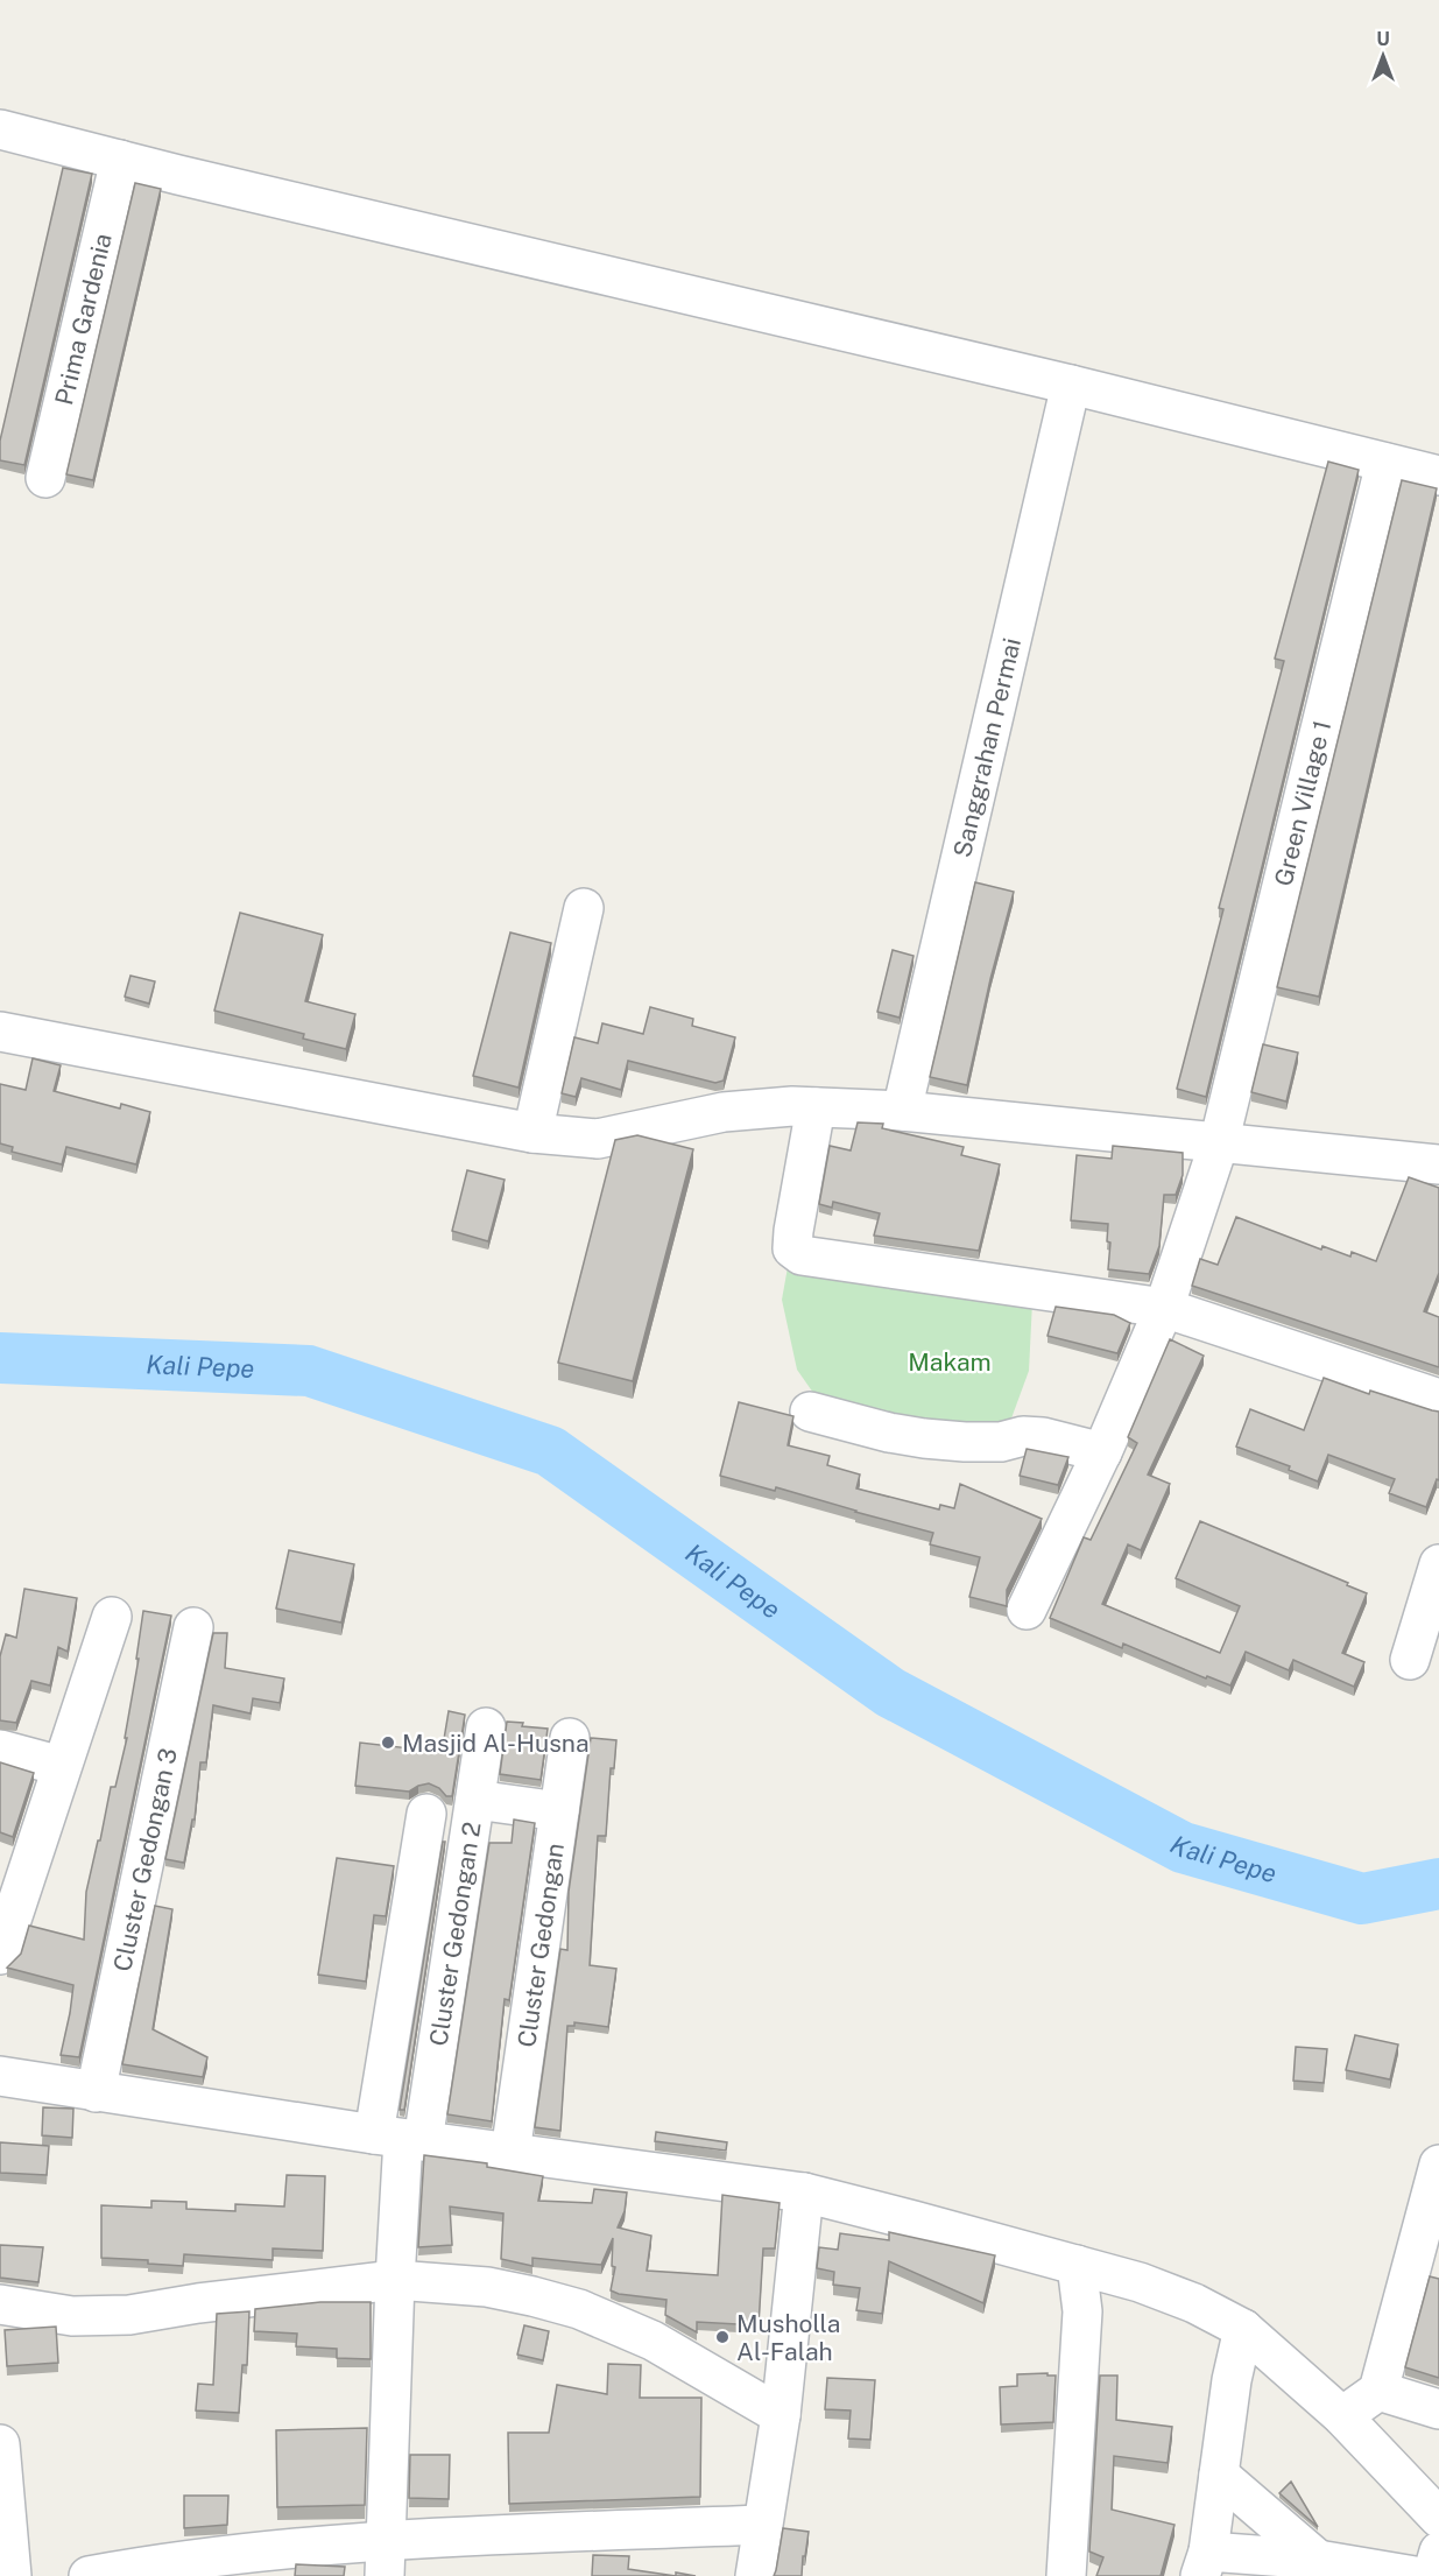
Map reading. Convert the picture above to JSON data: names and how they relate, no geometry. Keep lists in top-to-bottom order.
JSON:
{
  "streets": {
    "street": [
      "Prima Gardenia",
      "Sanggrahan Permai",
      "Green Village 1",
      "Cluster Gedongan 3",
      "Cluster Gedongan 2",
      "Cluster Gedongan"
    ]
  },
  "water": ["Kali Pepe"],
  "parks": ["Makam"],
  "places": ["Masjid Al-Husna", "Musholla Al-Falah"],
  "north": "top"
}
